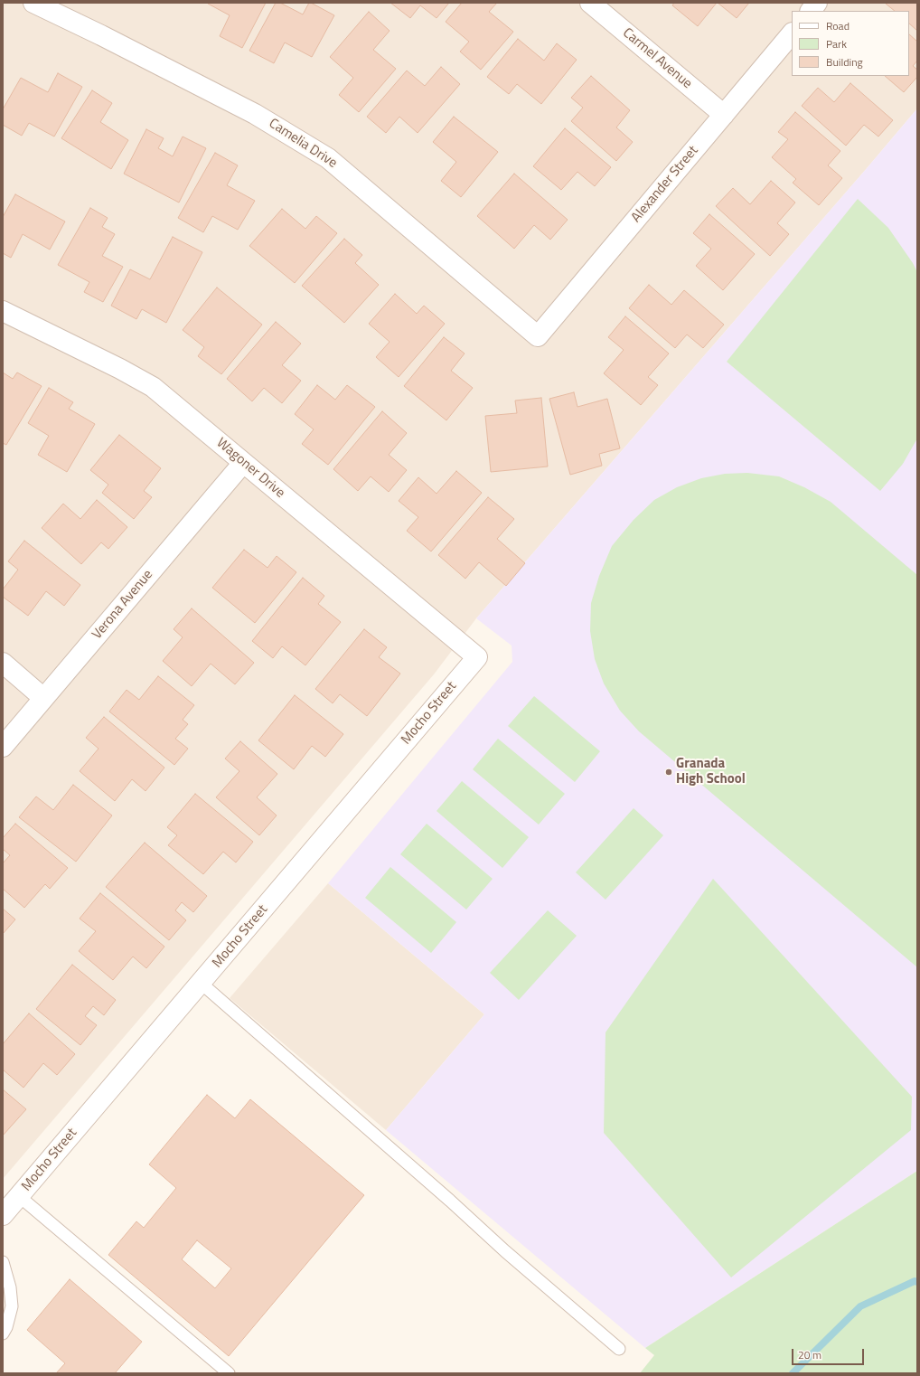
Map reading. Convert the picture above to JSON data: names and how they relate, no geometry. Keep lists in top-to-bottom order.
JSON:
{
  "streets": {
    "street": [
      "Carmel Avenue",
      "Camelia Drive",
      "Alexander Street",
      "Wagoner Drive",
      "Verona Avenue",
      "Mocho Street"
    ]
  },
  "crossings": [
    ["Carmel Avenue", "Alexander Street"],
    ["Camelia Drive", "Alexander Street"],
    ["Wagoner Drive", "Verona Avenue"],
    ["Wagoner Drive", "Mocho Street"]
  ],
  "places": ["Granada High School"],
  "legend": ["Road", "Park", "Building"],
  "scale_bar": "20 m"
}
